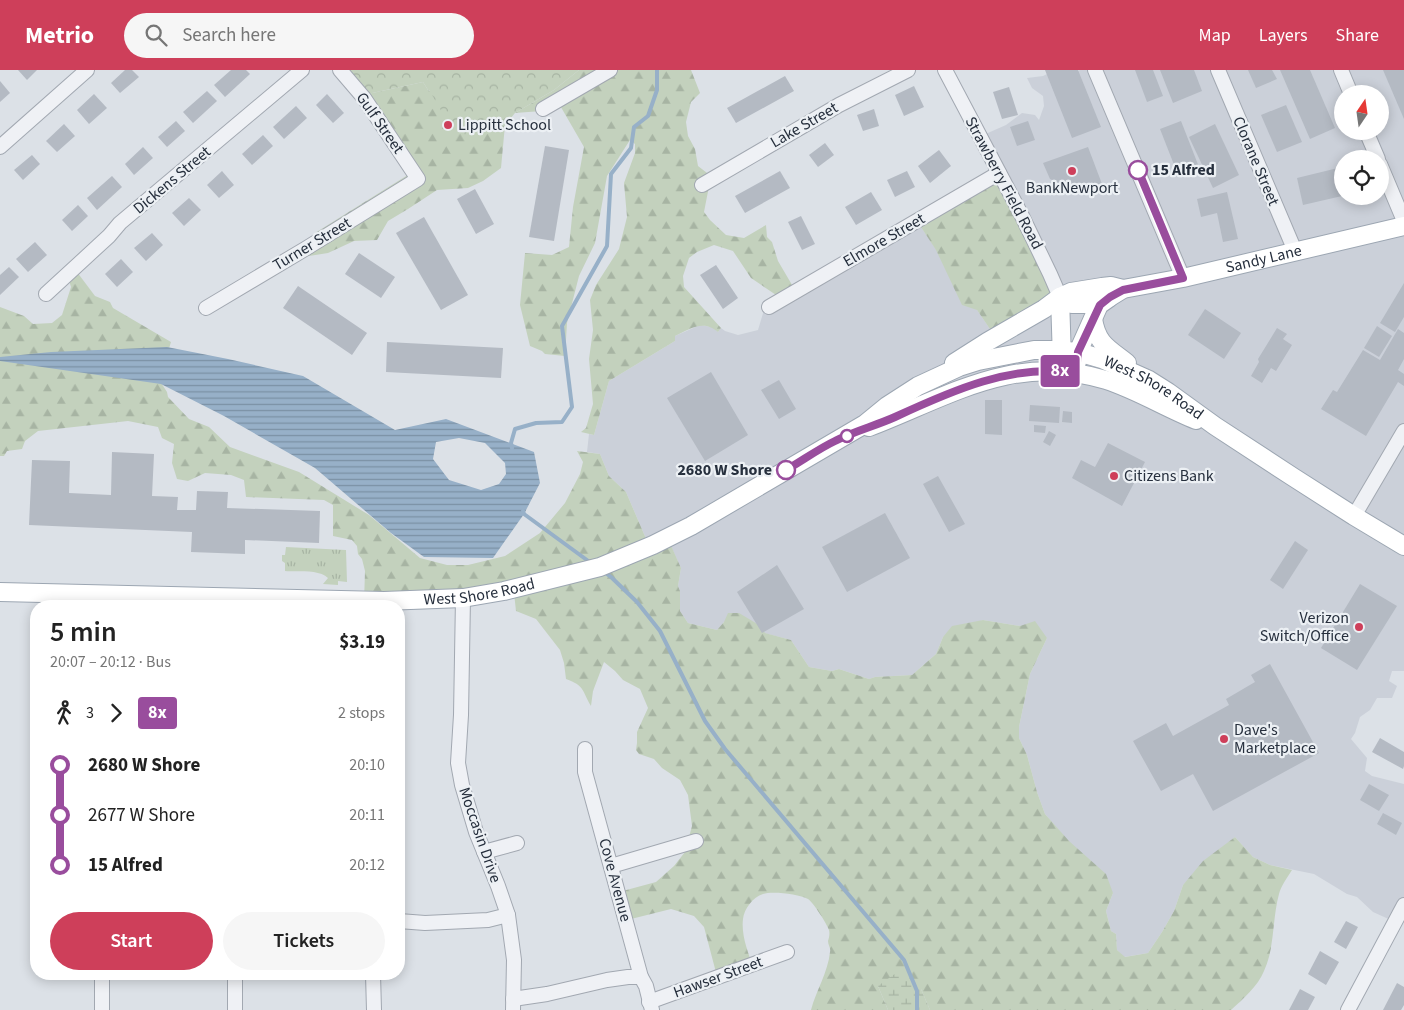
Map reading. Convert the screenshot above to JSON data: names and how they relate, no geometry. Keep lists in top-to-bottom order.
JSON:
{
  "streets": {
    "main road": ["Sandy Lane", "West Shore Road"],
    "street": [
      "Gulf Street",
      "Lake Street",
      "Clorane Street",
      "Dickens Street",
      "Strawberry Field Road",
      "Elmore Street",
      "Turner Street",
      "Moccasin Drive",
      "Cove Avenue",
      "Hawser Street"
    ]
  },
  "crossings": [
    ["Gulf Street", "Turner Street"],
    ["Clorane Street", "Sandy Lane"],
    ["Strawberry Field Road", "Elmore Street"],
    ["Strawberry Field Road", "Sandy Lane"],
    ["Sandy Lane", "West Shore Road"],
    ["West Shore Road", "Moccasin Drive"],
    ["Cove Avenue", "Hawser Street"]
  ],
  "places": [
    "Lippitt School",
    "15 Alfred",
    "BankNewport",
    "2680 W Shore",
    "Citizens Bank",
    "Verizon Switch/Office",
    "Dave's Marketplace"
  ],
  "lines": ["bus line 8x"],
  "north": "top",
  "page": {
    "header": "Metrio",
    "search": "Search here",
    "nav": ["Map", "Layers", "Share"],
    "on_map": "8x",
    "heading": ["5 min", "20:07 – 20:12 · Bus", "$3.19"],
    "legs": ["3", "8x", "2 stops"],
    "list": [
      {
        "name": "2680 W Shore",
        "value": "20:10"
      },
      {
        "name": "2677 W Shore",
        "value": "20:11"
      },
      {
        "name": "15 Alfred",
        "value": "20:12"
      }
    ],
    "buttons": ["Start", "Tickets"]
  }
}
